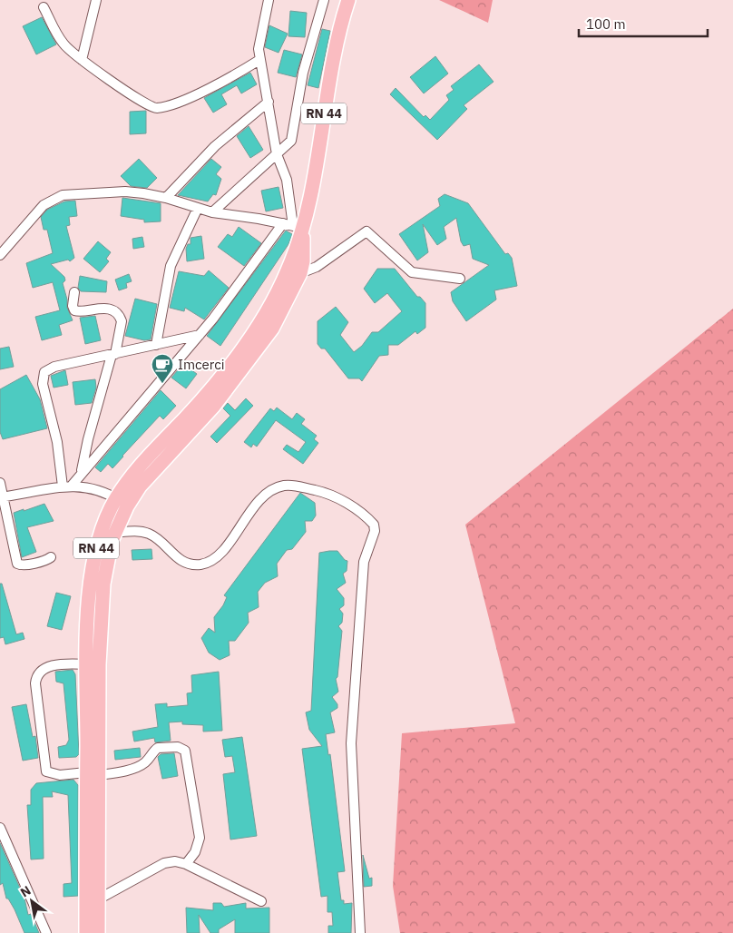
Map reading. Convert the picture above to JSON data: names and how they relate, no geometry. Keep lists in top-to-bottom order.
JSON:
{
  "streets": {
    "main road": ["RN 44"]
  },
  "places": {
    "cafe": ["Imcerci"]
  },
  "scale_bar": "100 m",
  "north": "top left"
}
